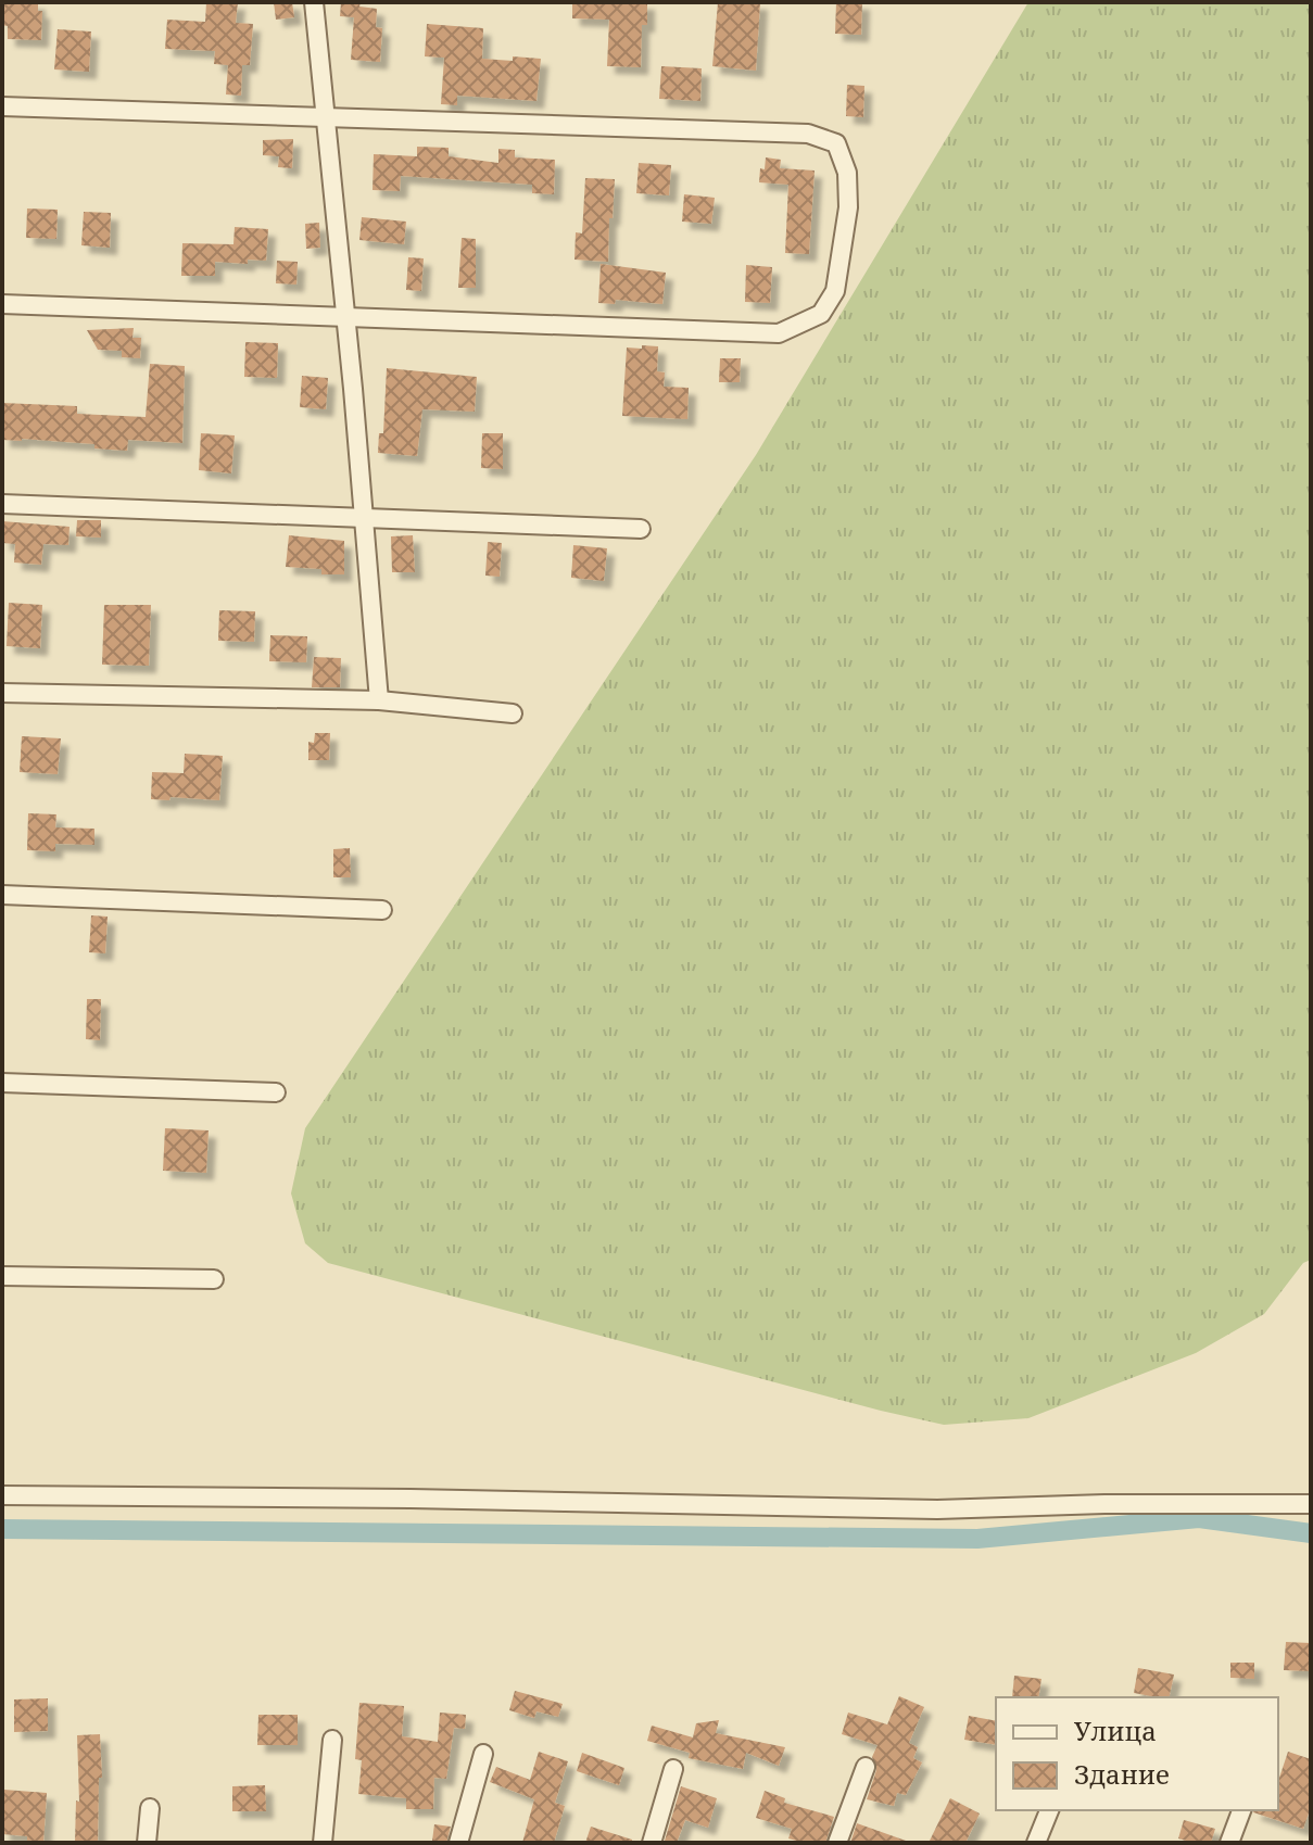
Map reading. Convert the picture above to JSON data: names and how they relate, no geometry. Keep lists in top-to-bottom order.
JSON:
{
  "legend": ["Улица", "Здание"]
}
